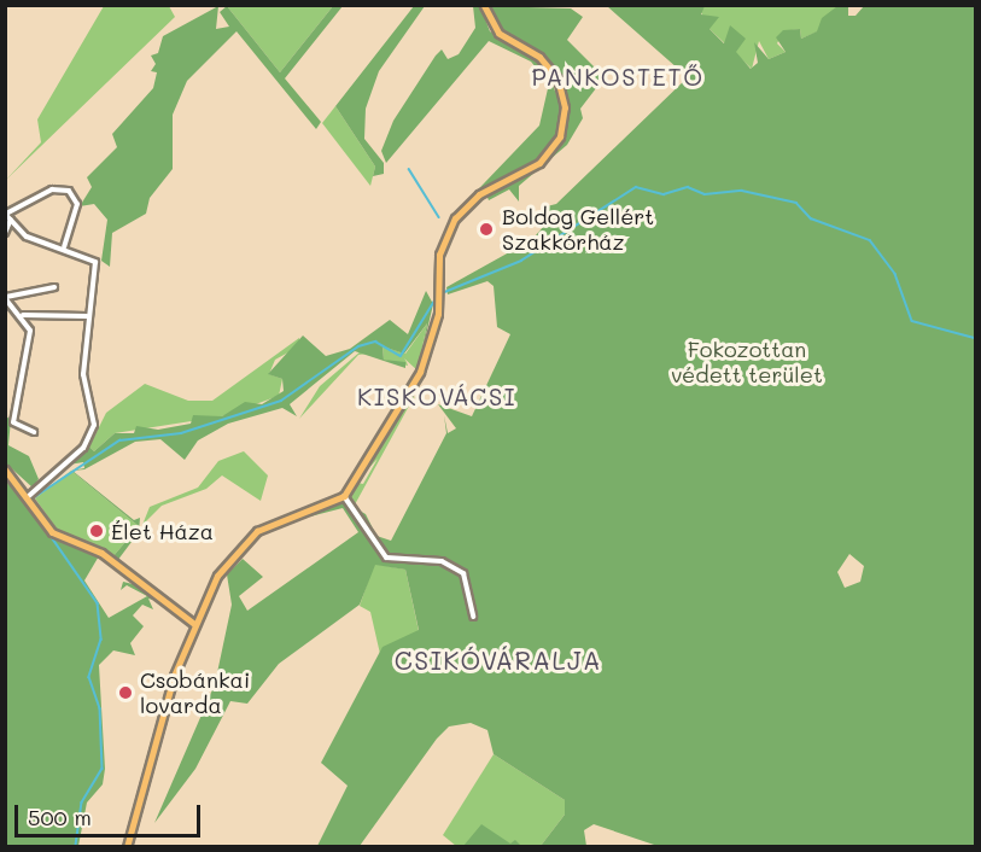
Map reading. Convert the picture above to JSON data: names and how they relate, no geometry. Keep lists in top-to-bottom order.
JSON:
{
  "districts": ["PANKOSTETŐ", "KISKOVÁCSI", "CSIKÓVÁRALJA"],
  "parks": ["Fokozottan védett terület"],
  "places": ["Boldog Gellért Szakkórház", "Élet Háza", "Csobánkai lovarda"],
  "scale_bar": "500 m"
}
